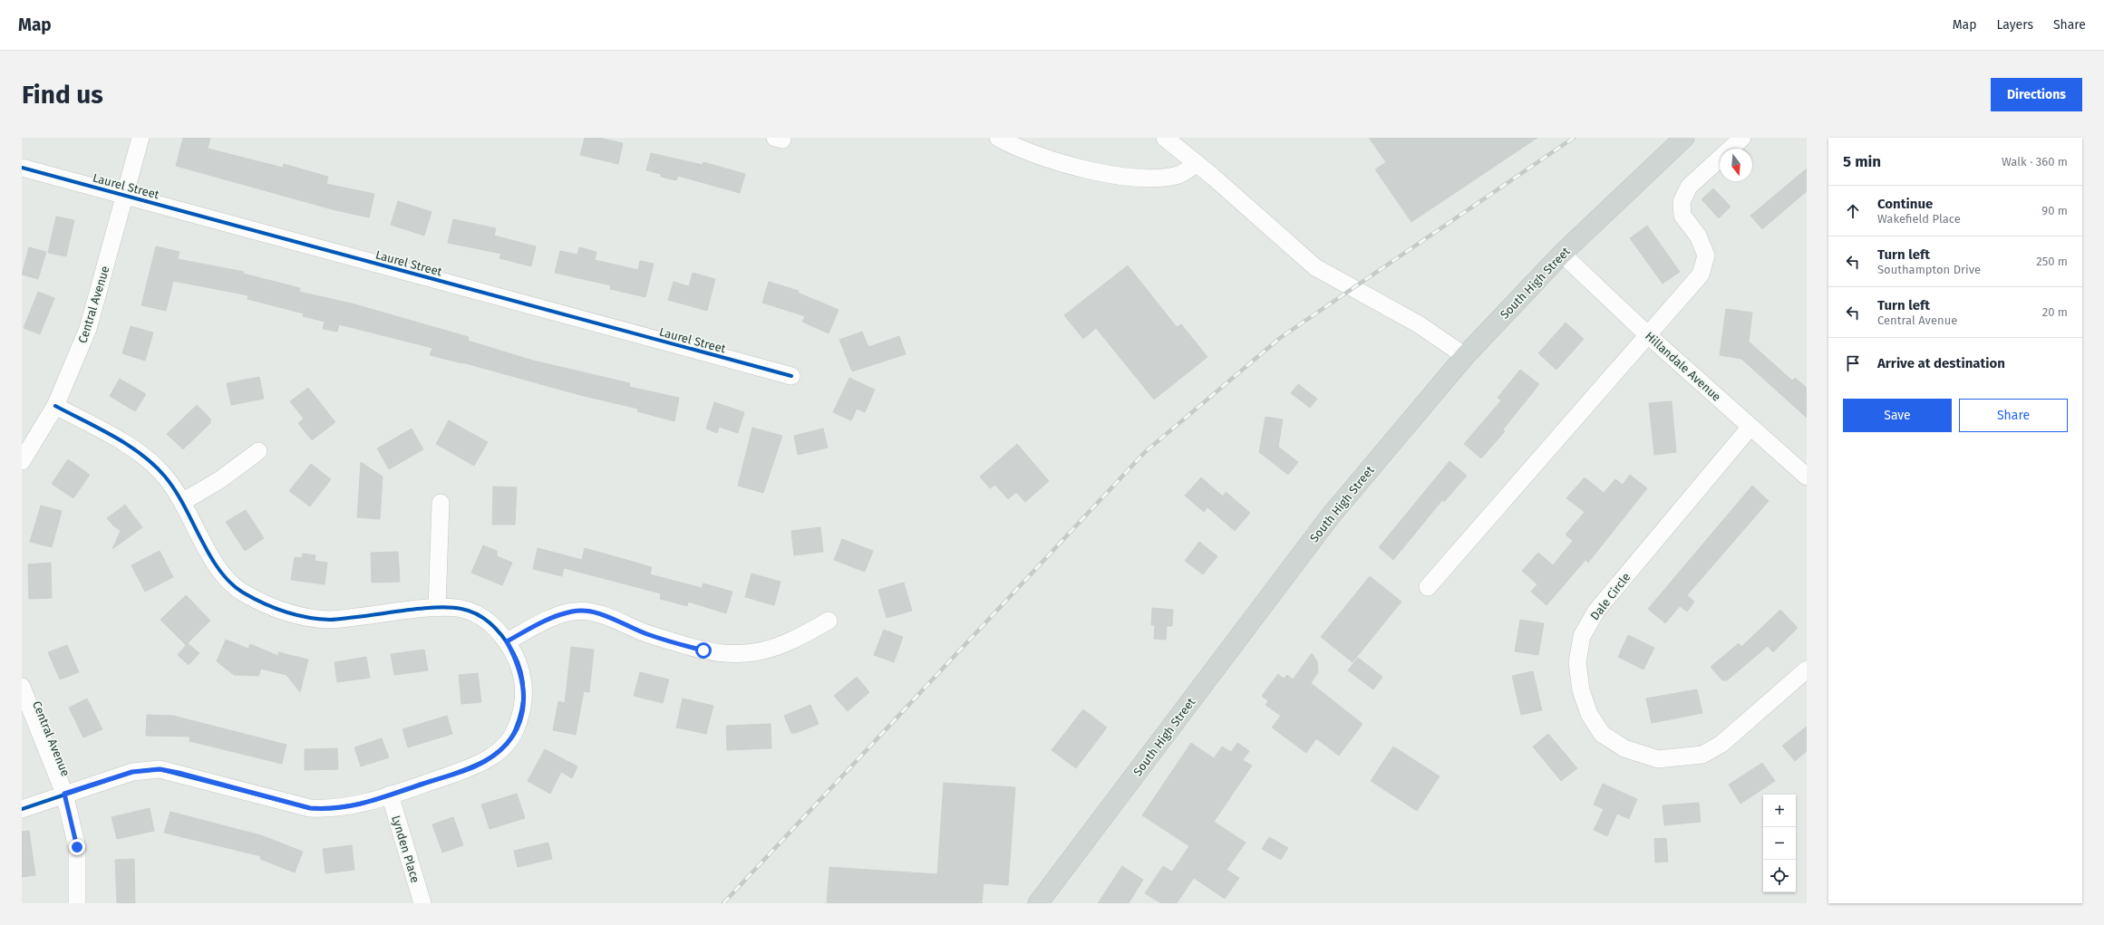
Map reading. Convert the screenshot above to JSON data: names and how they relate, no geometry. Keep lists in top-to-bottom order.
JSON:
{
  "streets": {
    "main road": ["South High Street"],
    "street": [
      "Laurel Street",
      "Central Avenue",
      "Hillandale Avenue",
      "Dale Circle",
      "Lynden Place"
    ]
  },
  "crossings": [
    ["Laurel Street", "Central Avenue"],
    ["South High Street", "Hillandale Avenue"],
    ["Hillandale Avenue", "Dale Circle"]
  ],
  "north": "bottom",
  "page": {
    "header": "Map",
    "nav": ["Map", "Layers", "Share"],
    "buttons": [
      "Directions",
      ["Save", "Share"]
    ],
    "title": "Find us",
    "heading": ["5 min", "Walk · 360 m"],
    "list": [
      ["Continue", "Wakefield Place", "90 m"],
      ["Turn left", "Southampton Drive", "250 m"],
      ["Turn left", "Central Avenue", "20 m"],
      "Arrive at destination"
    ],
    "map_buttons": ["+", "−"]
  }
}
